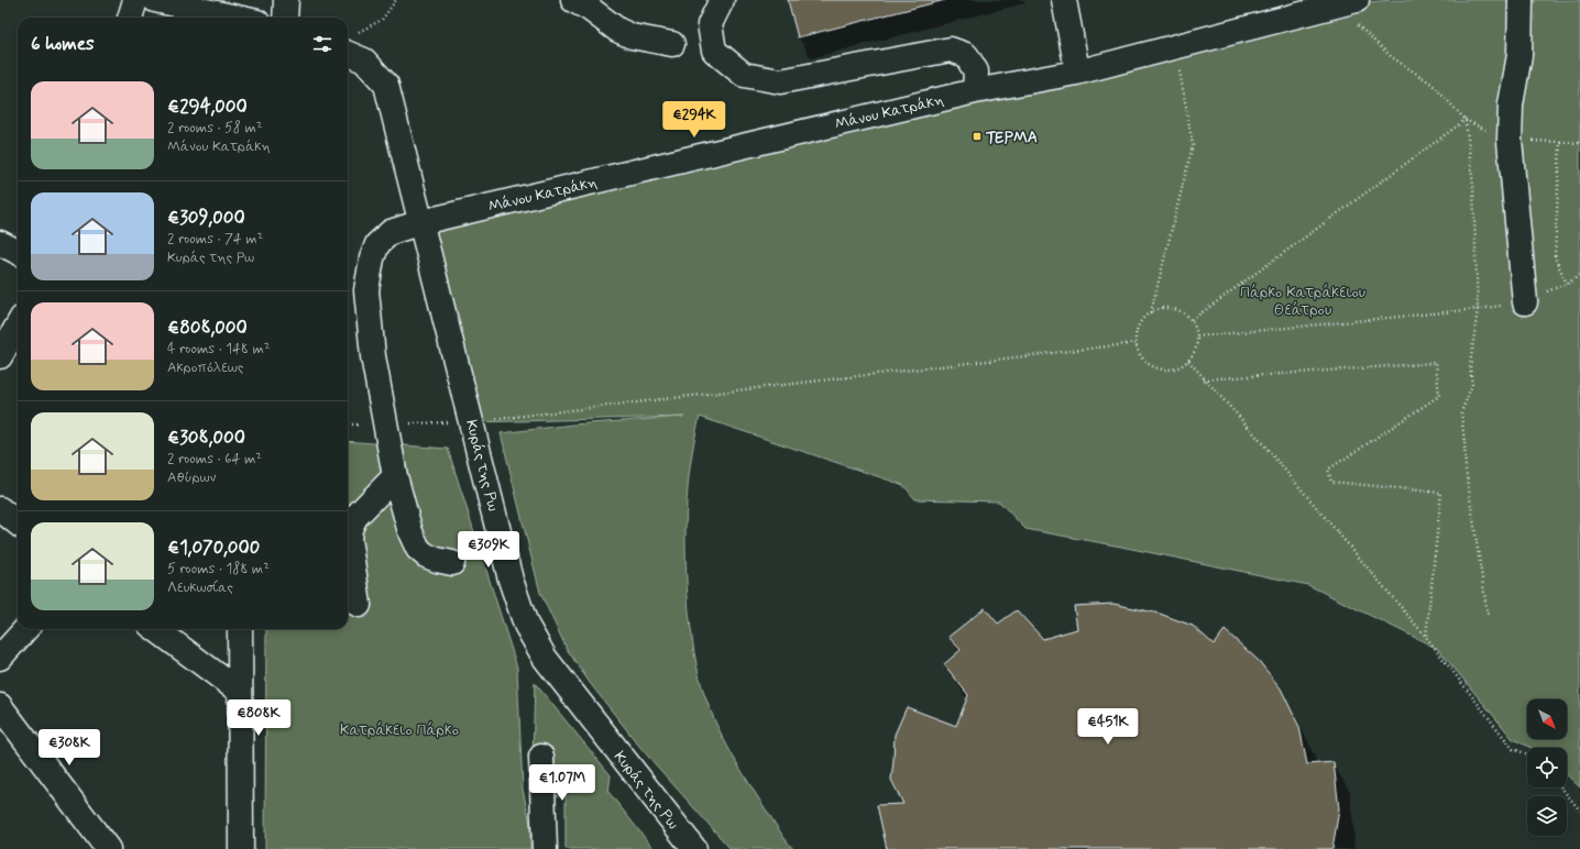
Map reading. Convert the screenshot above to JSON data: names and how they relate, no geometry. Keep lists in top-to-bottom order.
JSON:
{
  "streets": {
    "street": ["Μάνου Κατράκη", "Κυράς της Ρω"]
  },
  "crossings": [
    ["Μάνου Κατράκη", "Κυράς της Ρω"]
  ],
  "parks": ["Πάρκο Κατράκειου Θεάτρου", "Κατράκειο Πάρκο"],
  "places": {
    "transit": ["ΤΕΡΜΑ"]
  },
  "north": "bottom right",
  "page": {
    "heading": "6 homes",
    "list": [
      {
        "name": "€294,000",
        "note": "2 rooms · 58 m² · Μάνου Κατράκη"
      },
      {
        "name": "€309,000",
        "note": "2 rooms · 74 m² · Κυράς της Ρω"
      },
      {
        "name": "€808,000",
        "note": "4 rooms · 148 m² · Ακροπόλεως"
      },
      {
        "name": "€308,000",
        "note": "2 rooms · 64 m² · Αθύρων"
      },
      {
        "name": "€1,070,000",
        "note": "5 rooms · 188 m² · Λευκωσίας"
      }
    ],
    "price": [
      "€294K",
      "€309K",
      "€808K",
      "€451K",
      "€308K",
      "€1.07M"
    ]
  }
}
